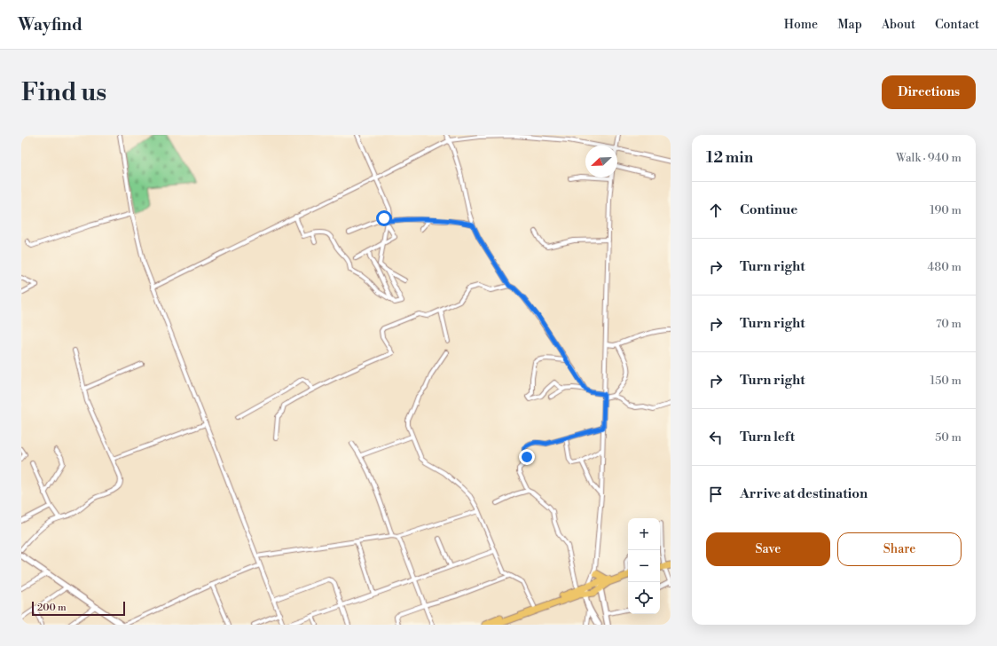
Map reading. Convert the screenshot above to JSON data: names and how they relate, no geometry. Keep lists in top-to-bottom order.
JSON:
{
  "scale_bar": "200 m",
  "north": "bottom left",
  "page": {
    "header": "Wayfind",
    "nav": [
      "Home",
      "Map",
      "About",
      "Contact"
    ],
    "buttons": [
      "Directions",
      ["Save", "Share"]
    ],
    "title": "Find us",
    "heading": ["12 min", "Walk · 940 m"],
    "list": [
      ["Continue", "190 m"],
      ["Turn right", "480 m"],
      ["Turn right", "70 m"],
      ["Turn right", "150 m"],
      ["Turn left", "50 m"],
      "Arrive at destination"
    ],
    "map_buttons": ["+", "−"],
    "scale": "200 m"
  }
}
